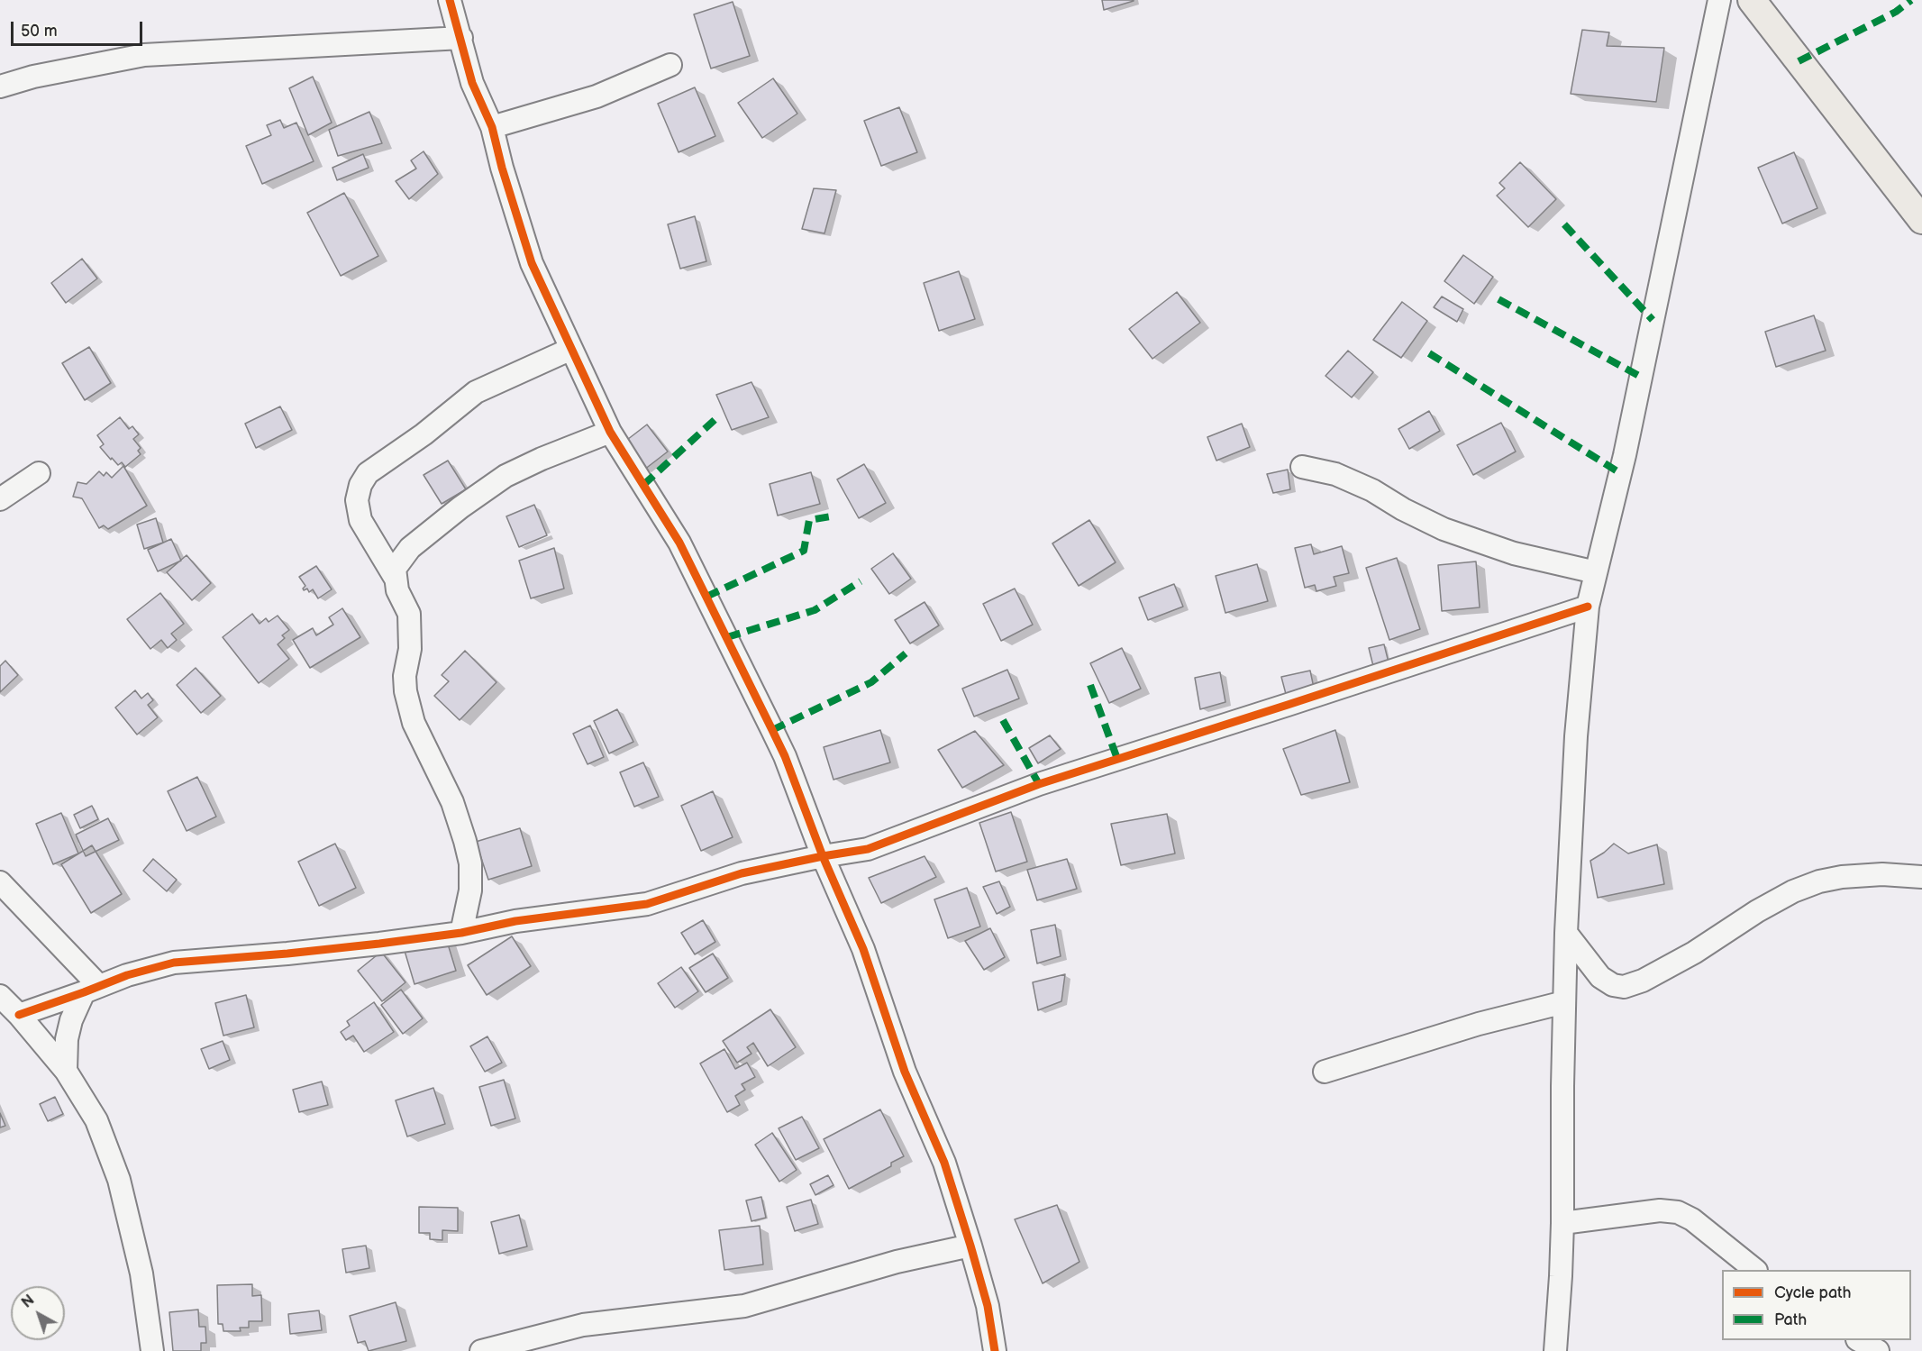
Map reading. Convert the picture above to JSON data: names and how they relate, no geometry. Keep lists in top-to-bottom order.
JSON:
{
  "legend": ["Cycle path", "Path"],
  "scale_bar": "50 m",
  "north": "top left"
}
